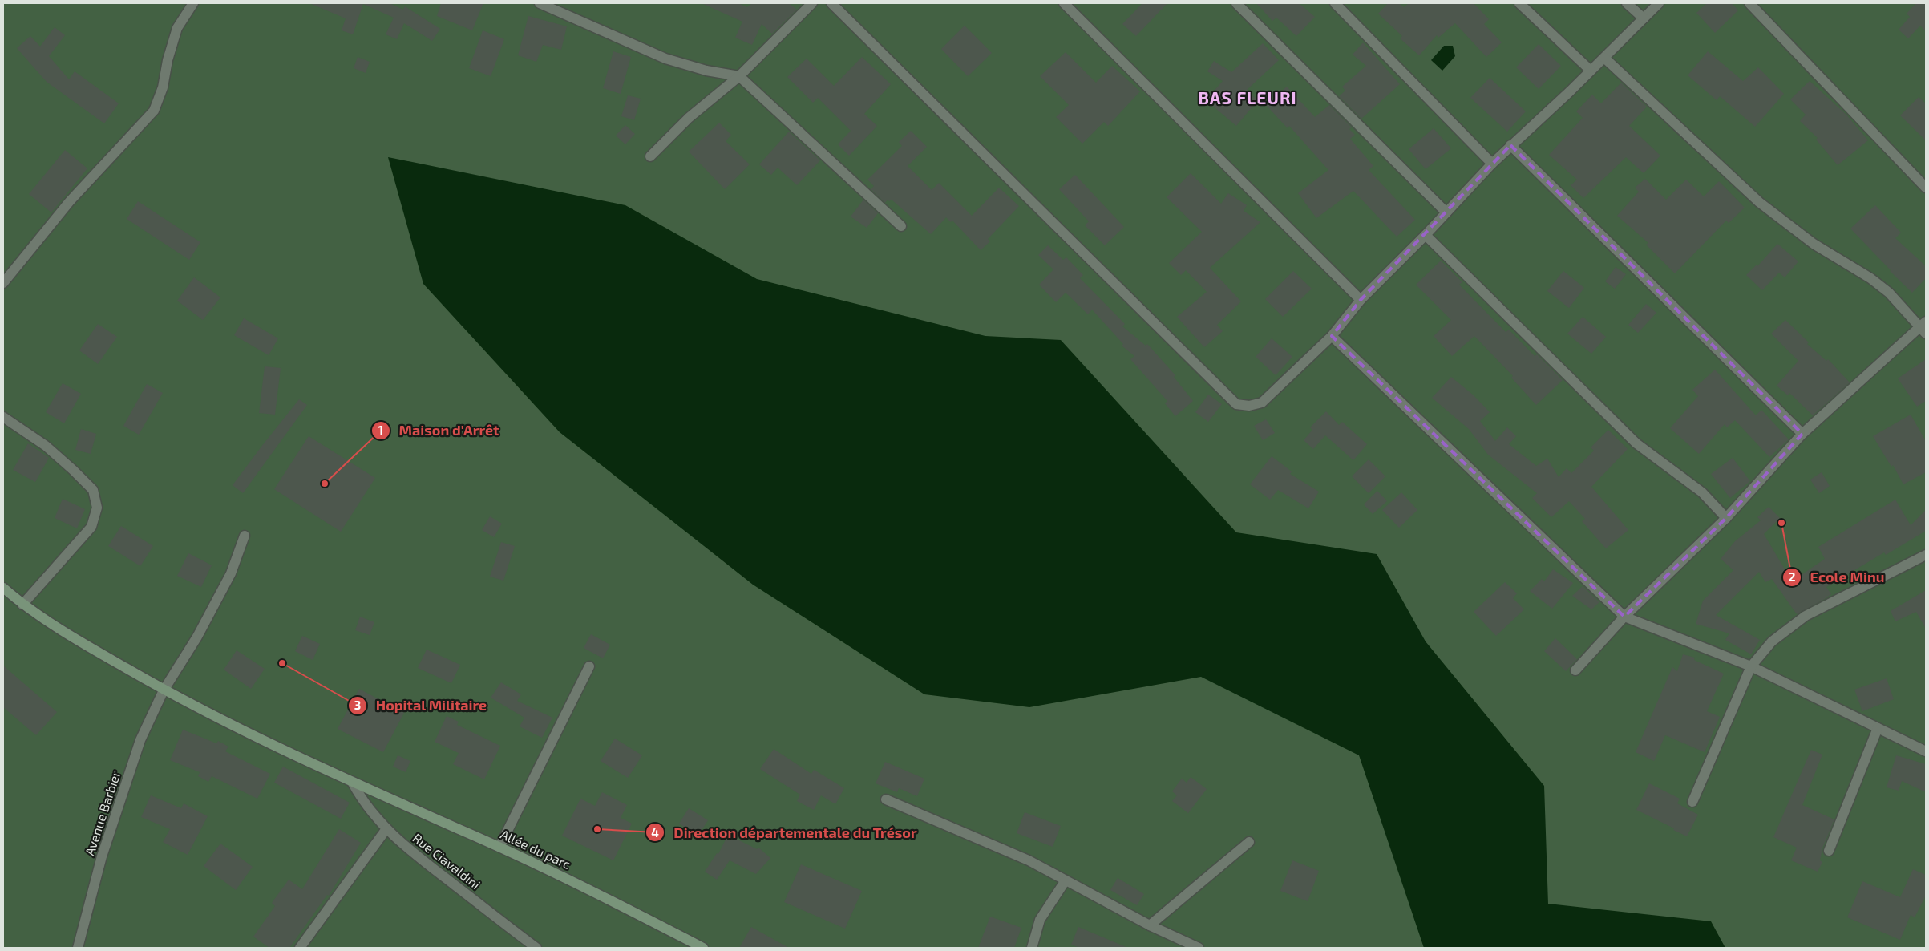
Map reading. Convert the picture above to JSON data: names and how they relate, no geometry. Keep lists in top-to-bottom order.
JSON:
{
  "streets": {
    "street": ["Avenue Barbier", "Allée du parc", "Rue Ciavaldini"]
  },
  "crossings": [
    ["Avenue Barbier", "Allée du parc"],
    ["Allée du parc", "Rue Ciavaldini"]
  ],
  "districts": ["BAS FLEURI"],
  "places": [
    "Maison d'Arrêt",
    "Ecole Minu",
    "Hopital Militaire",
    "Direction départementale du Trésor"
  ]
}
